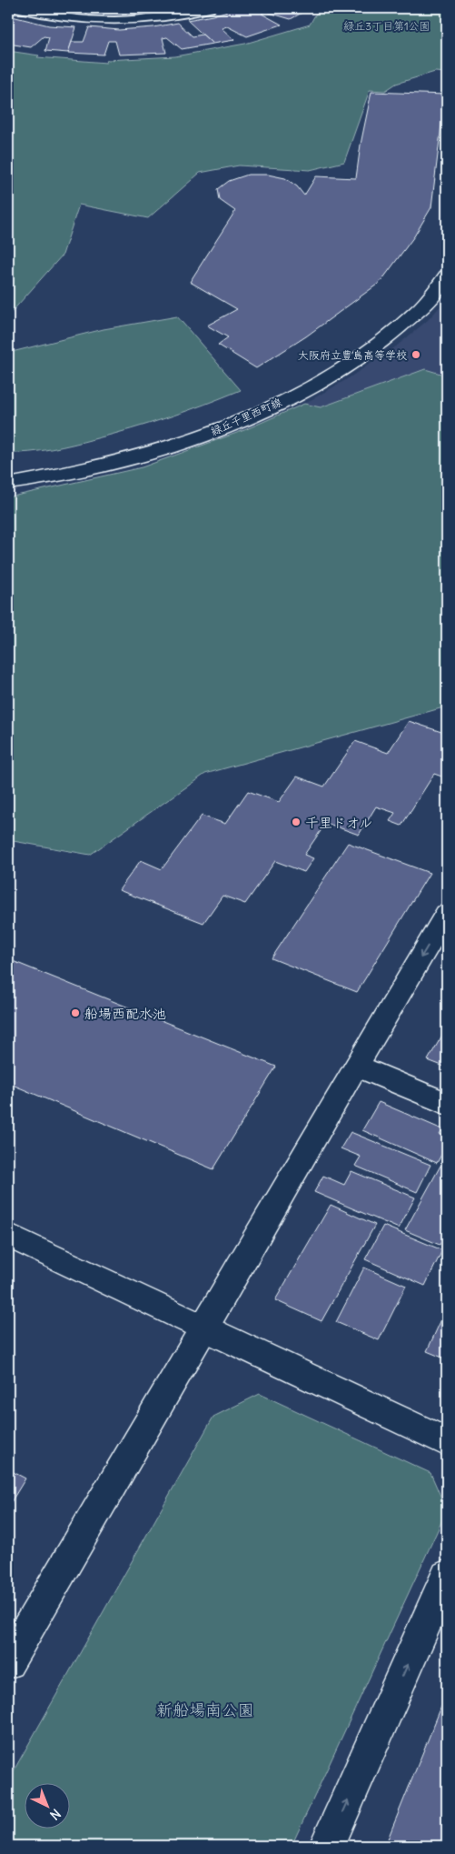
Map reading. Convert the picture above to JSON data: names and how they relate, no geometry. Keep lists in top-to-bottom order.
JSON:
{
  "streets": {
    "street": ["緑丘千里西町線"]
  },
  "parks": ["緑丘3丁目第1公園", "新船場南公園"],
  "places": ["大阪府立豊島高等学校", "千里ドオル", "船場西配水池"],
  "north": "bottom right"
}
